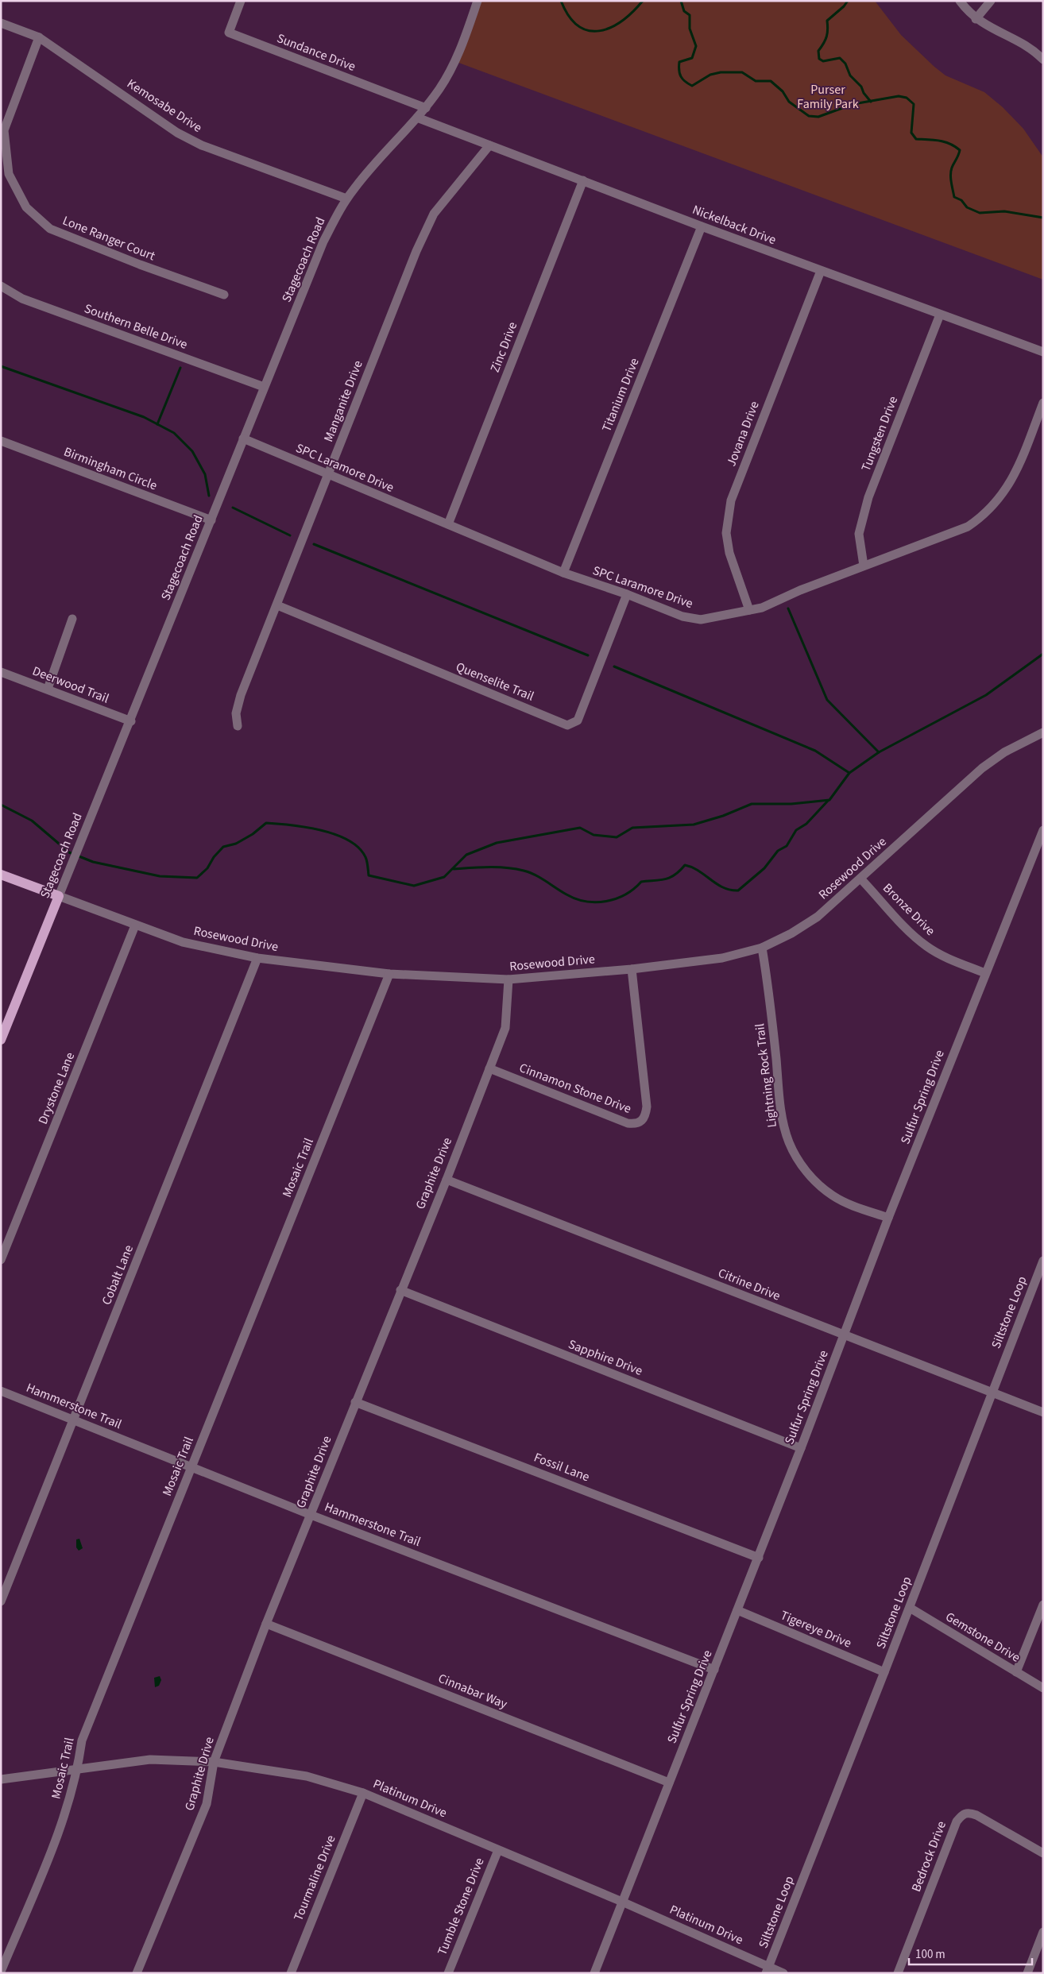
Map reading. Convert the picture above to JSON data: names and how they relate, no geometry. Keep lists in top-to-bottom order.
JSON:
{
  "streets": {
    "main road": ["Stagecoach Road", "Rosewood Drive"],
    "street": [
      "Sundance Drive",
      "Kemosabe Drive",
      "Nickelback Drive",
      "Lone Ranger Court",
      "Southern Belle Drive",
      "Zinc Drive",
      "Titanium Drive",
      "Manganite Drive",
      "Jovana Drive",
      "Tungsten Drive",
      "SPC Laramore Drive",
      "Birmingham Circle",
      "Quenselite Trail",
      "Deerwood Trail",
      "Bronze Drive",
      "Lightning Rock Trail",
      "Drystone Lane",
      "Cinnamon Stone Drive",
      "Sulfur Spring Drive",
      "Mosaic Trail",
      "Graphite Drive",
      "Cobalt Lane",
      "Citrine Drive",
      "Siltstone Loop",
      "Sapphire Drive",
      "Hammerstone Trail",
      "Fossil Lane",
      "Tigereye Drive",
      "Gemstone Drive",
      "Cinnabar Way",
      "Platinum Drive",
      "Bedrock Drive",
      "Tourmaline Drive",
      "Tumble Stone Drive"
    ]
  },
  "crossings": [
    ["Sundance Drive", "Stagecoach Road"],
    ["Kemosabe Drive", "Lone Ranger Court"],
    ["Kemosabe Drive", "Stagecoach Road"],
    ["Nickelback Drive", "Stagecoach Road"],
    ["Nickelback Drive", "Zinc Drive"],
    ["Nickelback Drive", "Titanium Drive"],
    ["Nickelback Drive", "Manganite Drive"],
    ["Nickelback Drive", "Jovana Drive"],
    ["Nickelback Drive", "Tungsten Drive"],
    ["Stagecoach Road", "Southern Belle Drive"],
    ["Stagecoach Road", "SPC Laramore Drive"],
    ["Stagecoach Road", "Birmingham Circle"],
    ["Stagecoach Road", "Deerwood Trail"],
    ["Stagecoach Road", "Rosewood Drive"],
    ["Zinc Drive", "SPC Laramore Drive"],
    ["Titanium Drive", "SPC Laramore Drive"],
    ["Manganite Drive", "SPC Laramore Drive"],
    ["Manganite Drive", "Quenselite Trail"],
    ["Jovana Drive", "SPC Laramore Drive"],
    ["Tungsten Drive", "SPC Laramore Drive"],
    ["SPC Laramore Drive", "Quenselite Trail"],
    ["Rosewood Drive", "Bronze Drive"],
    ["Rosewood Drive", "Lightning Rock Trail"],
    ["Rosewood Drive", "Drystone Lane"],
    ["Rosewood Drive", "Cinnamon Stone Drive"],
    ["Rosewood Drive", "Mosaic Trail"],
    ["Rosewood Drive", "Graphite Drive"],
    ["Rosewood Drive", "Cobalt Lane"],
    ["Bronze Drive", "Sulfur Spring Drive"],
    ["Lightning Rock Trail", "Sulfur Spring Drive"],
    ["Cinnamon Stone Drive", "Graphite Drive"],
    ["Sulfur Spring Drive", "Citrine Drive"],
    ["Sulfur Spring Drive", "Sapphire Drive"],
    ["Sulfur Spring Drive", "Hammerstone Trail"],
    ["Sulfur Spring Drive", "Fossil Lane"],
    ["Sulfur Spring Drive", "Tigereye Drive"],
    ["Sulfur Spring Drive", "Cinnabar Way"],
    ["Sulfur Spring Drive", "Platinum Drive"],
    ["Mosaic Trail", "Hammerstone Trail"],
    ["Mosaic Trail", "Platinum Drive"],
    ["Graphite Drive", "Citrine Drive"],
    ["Graphite Drive", "Sapphire Drive"],
    ["Graphite Drive", "Hammerstone Trail"],
    ["Graphite Drive", "Fossil Lane"],
    ["Graphite Drive", "Cinnabar Way"],
    ["Graphite Drive", "Platinum Drive"],
    ["Cobalt Lane", "Hammerstone Trail"],
    ["Citrine Drive", "Siltstone Loop"],
    ["Siltstone Loop", "Tigereye Drive"],
    ["Siltstone Loop", "Gemstone Drive"],
    ["Siltstone Loop", "Platinum Drive"],
    ["Platinum Drive", "Tourmaline Drive"],
    ["Platinum Drive", "Tumble Stone Drive"]
  ],
  "parks": ["Purser Family Park"],
  "scale_bar": "100 m"
}
